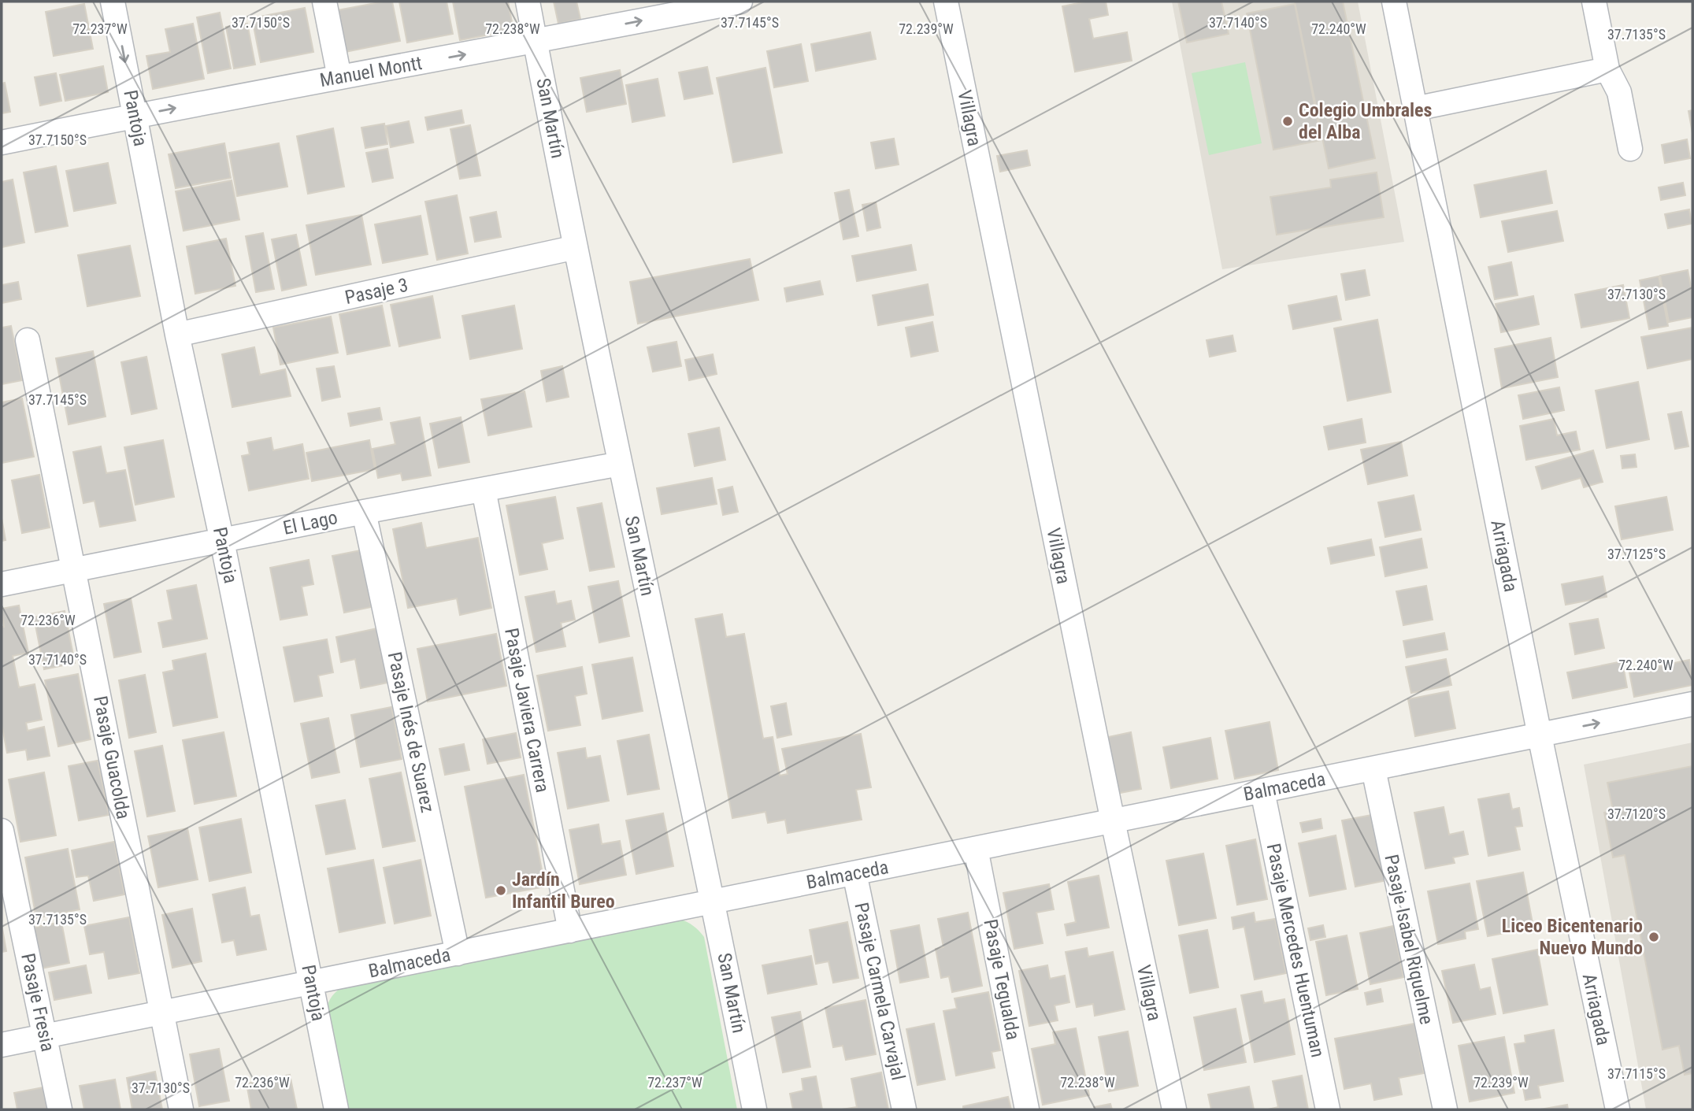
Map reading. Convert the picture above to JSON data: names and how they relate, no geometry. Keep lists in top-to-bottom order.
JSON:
{
  "streets": {
    "street": [
      "Manuel Montt",
      "Pantoja",
      "San Martín",
      "Villagra",
      "Pasaje 3",
      "El Lago",
      "Arriagada",
      "Pasaje Javiera Carrera",
      "Pasaje Inés de Suarez",
      "Pasaje Guacolda",
      "Balmaceda",
      "Pasaje Isabel Riquelme",
      "Pasaje Mercedes Huentuman",
      "Pasaje Tegualda",
      "Pasaje Carmela Carvajal",
      "Pasaje Fresia"
    ]
  },
  "crossings": [
    ["Manuel Montt", "Pantoja"],
    ["Manuel Montt", "San Martín"],
    ["Pantoja", "Pasaje 3"],
    ["Pantoja", "El Lago"],
    ["Pantoja", "Balmaceda"],
    ["San Martín", "Pasaje 3"],
    ["San Martín", "El Lago"],
    ["San Martín", "Balmaceda"],
    ["Villagra", "Balmaceda"],
    ["El Lago", "Pasaje Javiera Carrera"],
    ["El Lago", "Pasaje Inés de Suarez"],
    ["El Lago", "Pasaje Guacolda"],
    ["Arriagada", "Balmaceda"],
    ["Pasaje Javiera Carrera", "Balmaceda"],
    ["Pasaje Inés de Suarez", "Balmaceda"],
    ["Pasaje Guacolda", "Balmaceda"],
    ["Balmaceda", "Pasaje Isabel Riquelme"],
    ["Balmaceda", "Pasaje Mercedes Huentuman"],
    ["Balmaceda", "Pasaje Tegualda"],
    ["Balmaceda", "Pasaje Carmela Carvajal"],
    ["Balmaceda", "Pasaje Fresia"]
  ],
  "one_way": ["Manuel Montt"],
  "places": ["Colegio Umbrales del Alba", "Jardín Infantil Bureo", "Liceo Bicentenario Nuevo Mundo"],
  "coordinates": [
    "37.7150°S",
    "37.7140°S",
    "37.7145°S",
    "72.237°W",
    "72.238°W",
    "72.239°W",
    "72.240°W",
    "37.7135°S",
    "37.7130°S",
    "37.7125°S",
    "72.236°W",
    "37.7120°S",
    "37.7115°S"
  ]
}
